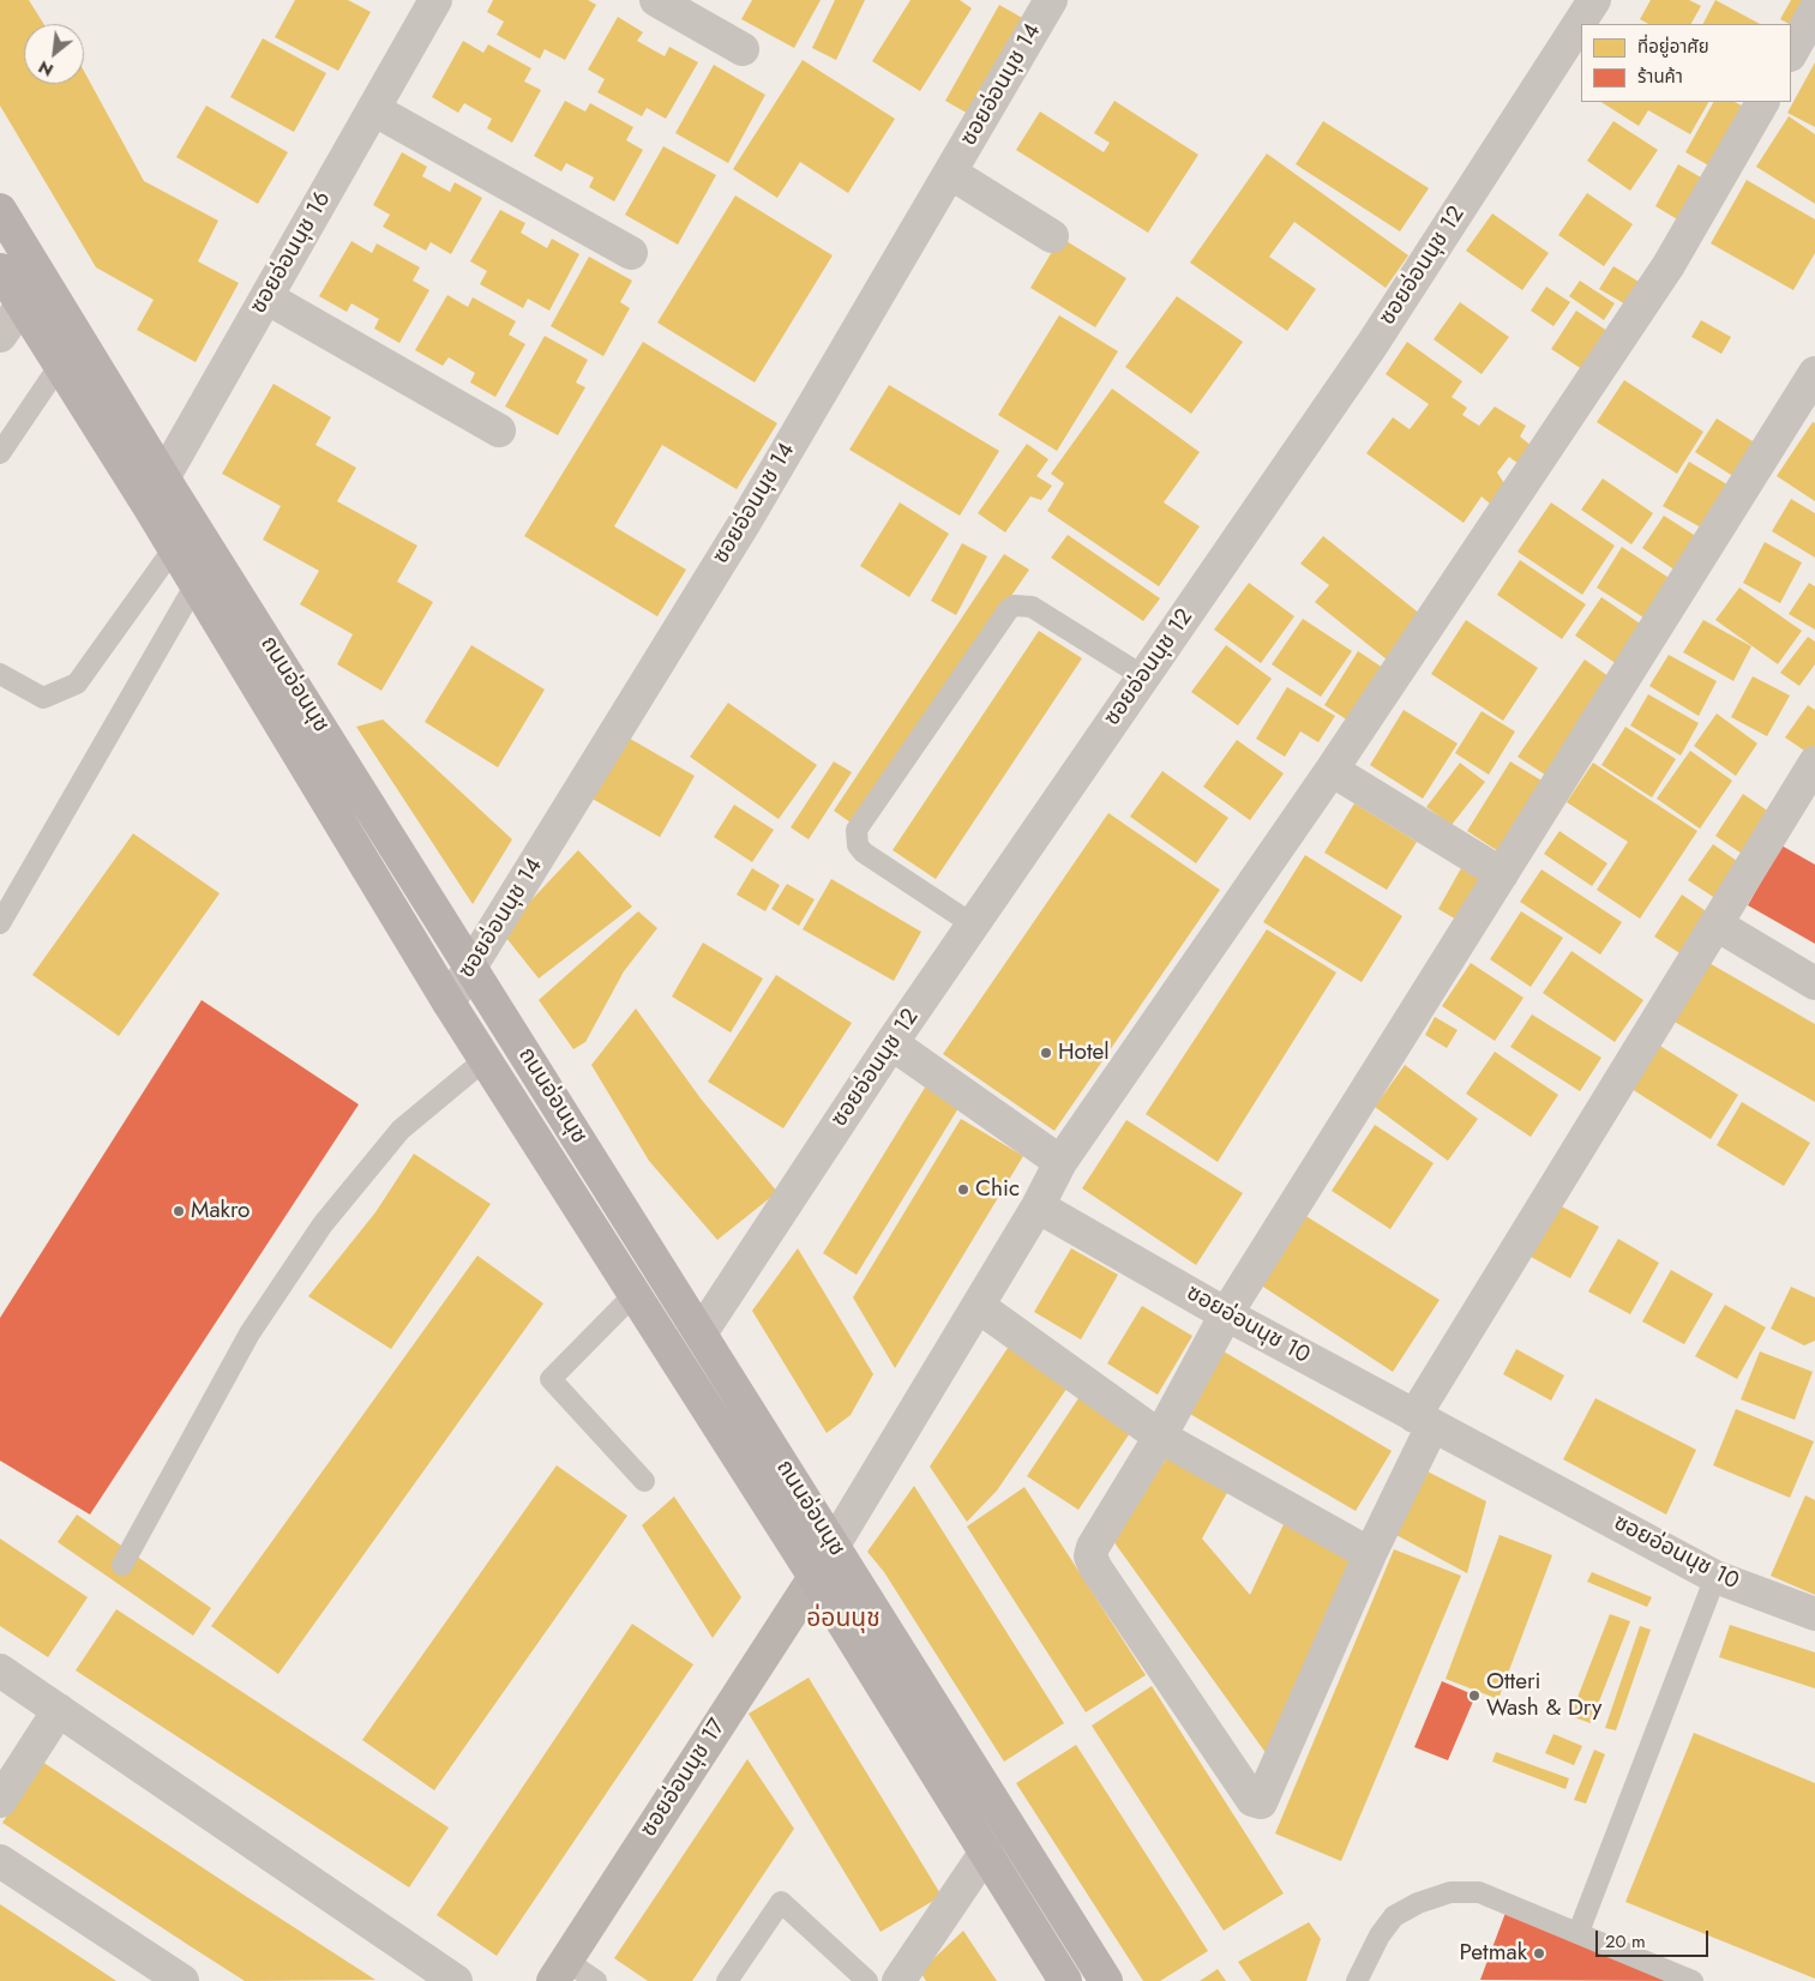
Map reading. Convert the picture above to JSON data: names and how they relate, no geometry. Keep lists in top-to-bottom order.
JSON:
{
  "streets": {
    "main road": ["ถนนอ่อนนุช"],
    "street": [
      "ซอยอ่อนนุช 14",
      "ซอยอ่อนนุช 16",
      "ซอยอ่อนนุช 12",
      "ซอยอ่อนนุช 10",
      "ซอยอ่อนนุช 17"
    ]
  },
  "crossings": [
    ["ซอยอ่อนนุช 14", "ถนนอ่อนนุช"],
    ["ซอยอ่อนนุช 16", "ถนนอ่อนนุช"],
    ["ซอยอ่อนนุช 12", "ถนนอ่อนนุช"],
    ["ถนนอ่อนนุช", "ซอยอ่อนนุช 17"]
  ],
  "districts": ["อ่อนนุช"],
  "places": [
    "Hotel",
    "Chic",
    "Makro",
    "Otteri Wash & Dry",
    "Petmak"
  ],
  "legend": ["ที่อยู่อาศัย", "ร้านค้า"],
  "scale_bar": "20 m",
  "north": "bottom left"
}
